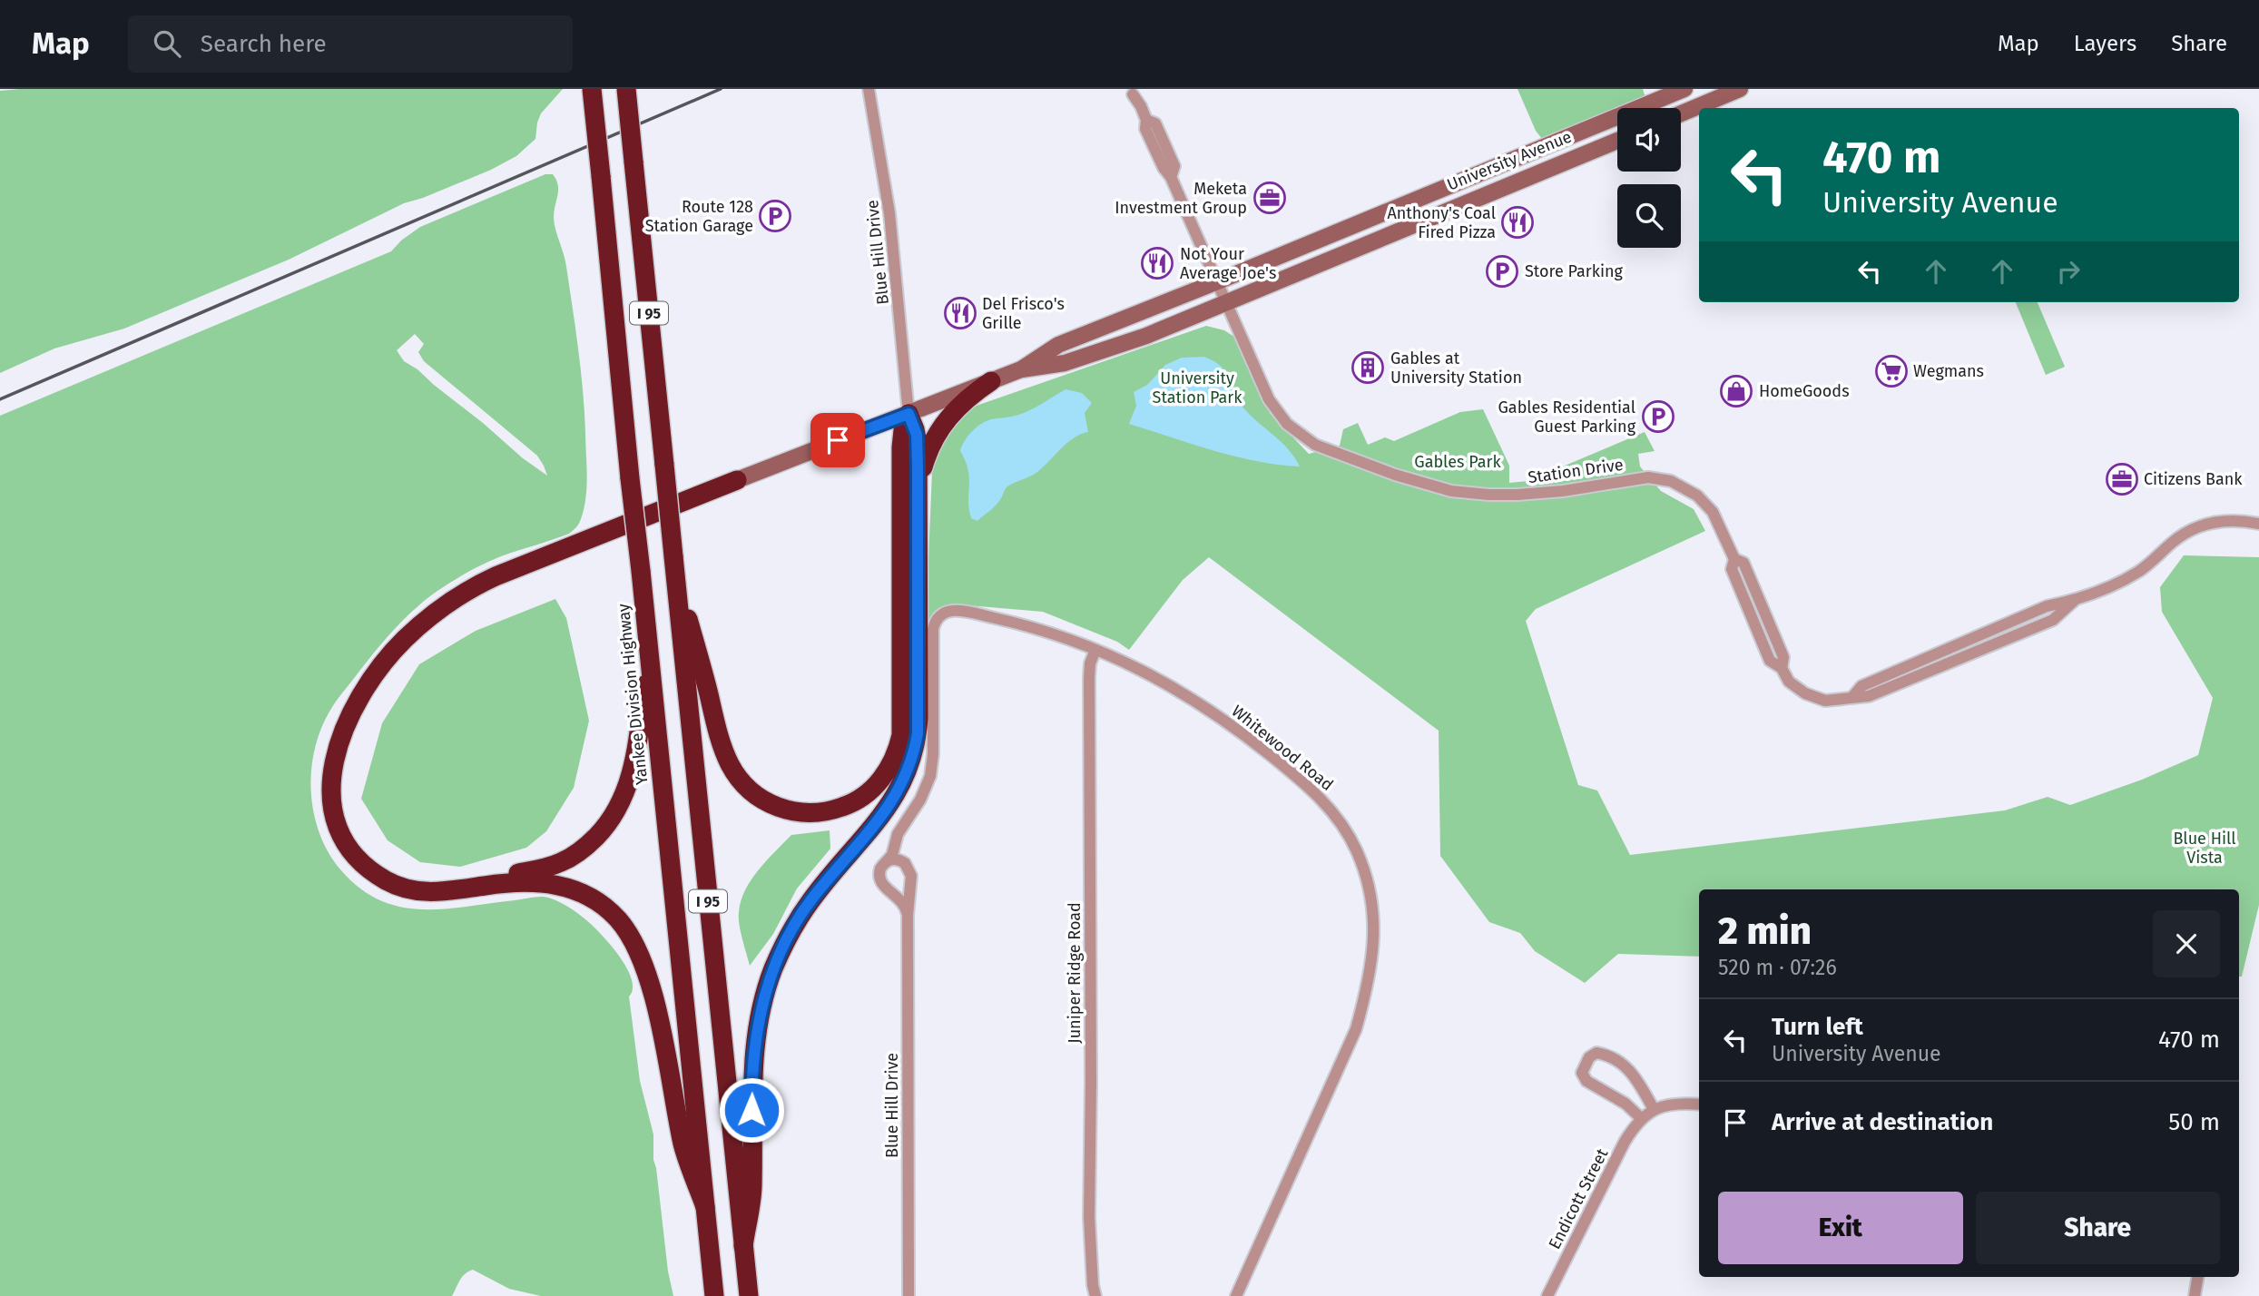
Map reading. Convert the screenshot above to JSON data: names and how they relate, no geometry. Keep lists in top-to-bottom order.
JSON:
{
  "streets": {
    "highway": ["I 95", "Yankee Division Highway"],
    "main road": ["University Avenue"],
    "street": [
      "Blue Hill Drive",
      "Station Drive",
      "Whitewood Road",
      "Juniper Ridge Road",
      "Endicott Street"
    ]
  },
  "crossings": [
    ["University Avenue", "Blue Hill Drive"],
    ["University Avenue", "Station Drive"],
    ["Blue Hill Drive", "Whitewood Road"],
    ["Whitewood Road", "Juniper Ridge Road"]
  ],
  "parks": ["University Station Park", "Gables Park", "Blue Hill Vista"],
  "places": {
    "office": ["Meketa Investment Group", "Citizens Bank"],
    "parking": ["Route 128 Station Garage", "Store Parking", "Gables Residential Guest Parking"],
    "restaurant": ["Anthony's Coal Fired Pizza", "Not Your Average Joe's", "Del Frisco's Grille"],
    "building": ["Gables at University Station"],
    "supermarket": ["Wegmans"],
    "shop": ["HomeGoods"]
  },
  "page": {
    "header": "Map",
    "search": "Search here",
    "nav": ["Map", "Layers", "Share"],
    "turn": ["470 m", "University Avenue"],
    "heading": ["2 min", "520 m · 07:26"],
    "list": [
      {
        "name": "Turn left",
        "note": "University Avenue",
        "value": "470 m"
      },
      {
        "name": "Arrive at destination",
        "value": "50 m"
      }
    ],
    "buttons": ["Exit", "Share"]
  }
}
